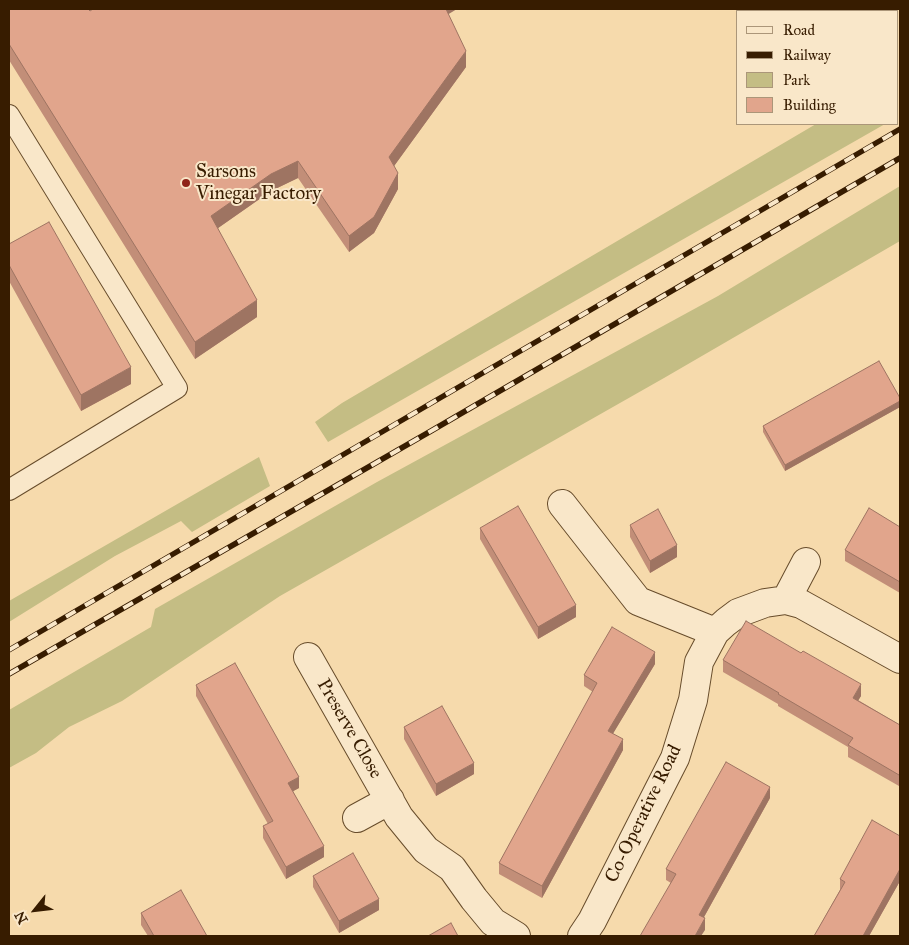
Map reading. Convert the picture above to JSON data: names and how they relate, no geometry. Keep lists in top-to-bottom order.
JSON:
{
  "streets": {
    "street": ["Preserve Close", "Co-Operative Road"]
  },
  "places": ["Sarsons Vinegar Factory"],
  "legend": [
    "Road",
    "Railway",
    "Park",
    "Building"
  ],
  "north": "bottom left"
}
